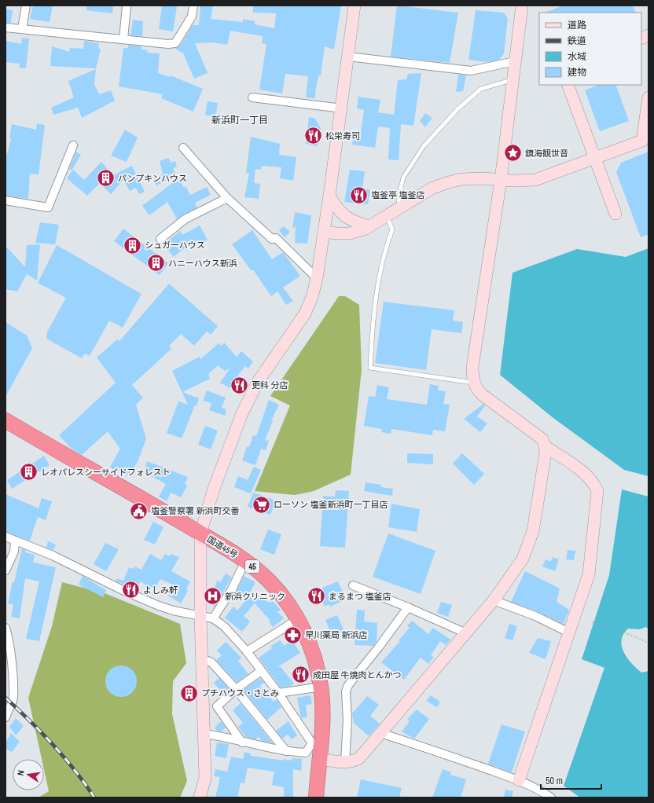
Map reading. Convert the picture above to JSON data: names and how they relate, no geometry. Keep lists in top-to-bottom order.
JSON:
{
  "streets": {
    "highway": ["国道45号", "45"]
  },
  "districts": ["新浜町一丁目"],
  "places": {
    "restaurant": [
      "松栄寿司",
      "塩釜亭 塩釜店",
      "更科 分店",
      "よしみ軒",
      "まるまつ 塩釜店",
      "成田屋 牛焼肉とんかつ"
    ],
    "place": ["鎮海観世音"],
    "building": [
      "パンプキンハウス",
      "シュガーハウス",
      "ハニーハウス新浜",
      "レオパレスシーサイドフォレスト",
      "プチハウス・さとみ"
    ],
    "supermarket": ["ローソン 塩釜新浜町一丁目店"],
    "public building": ["塩釜警察署 新浜町交番"],
    "hospital": ["新浜クリニック"],
    "pharmacy": ["早川薬局 新浜店"]
  },
  "legend": [
    "道路",
    "鉄道",
    "水域",
    "建物"
  ],
  "scale_bar": "50 m",
  "north": "left"
}
